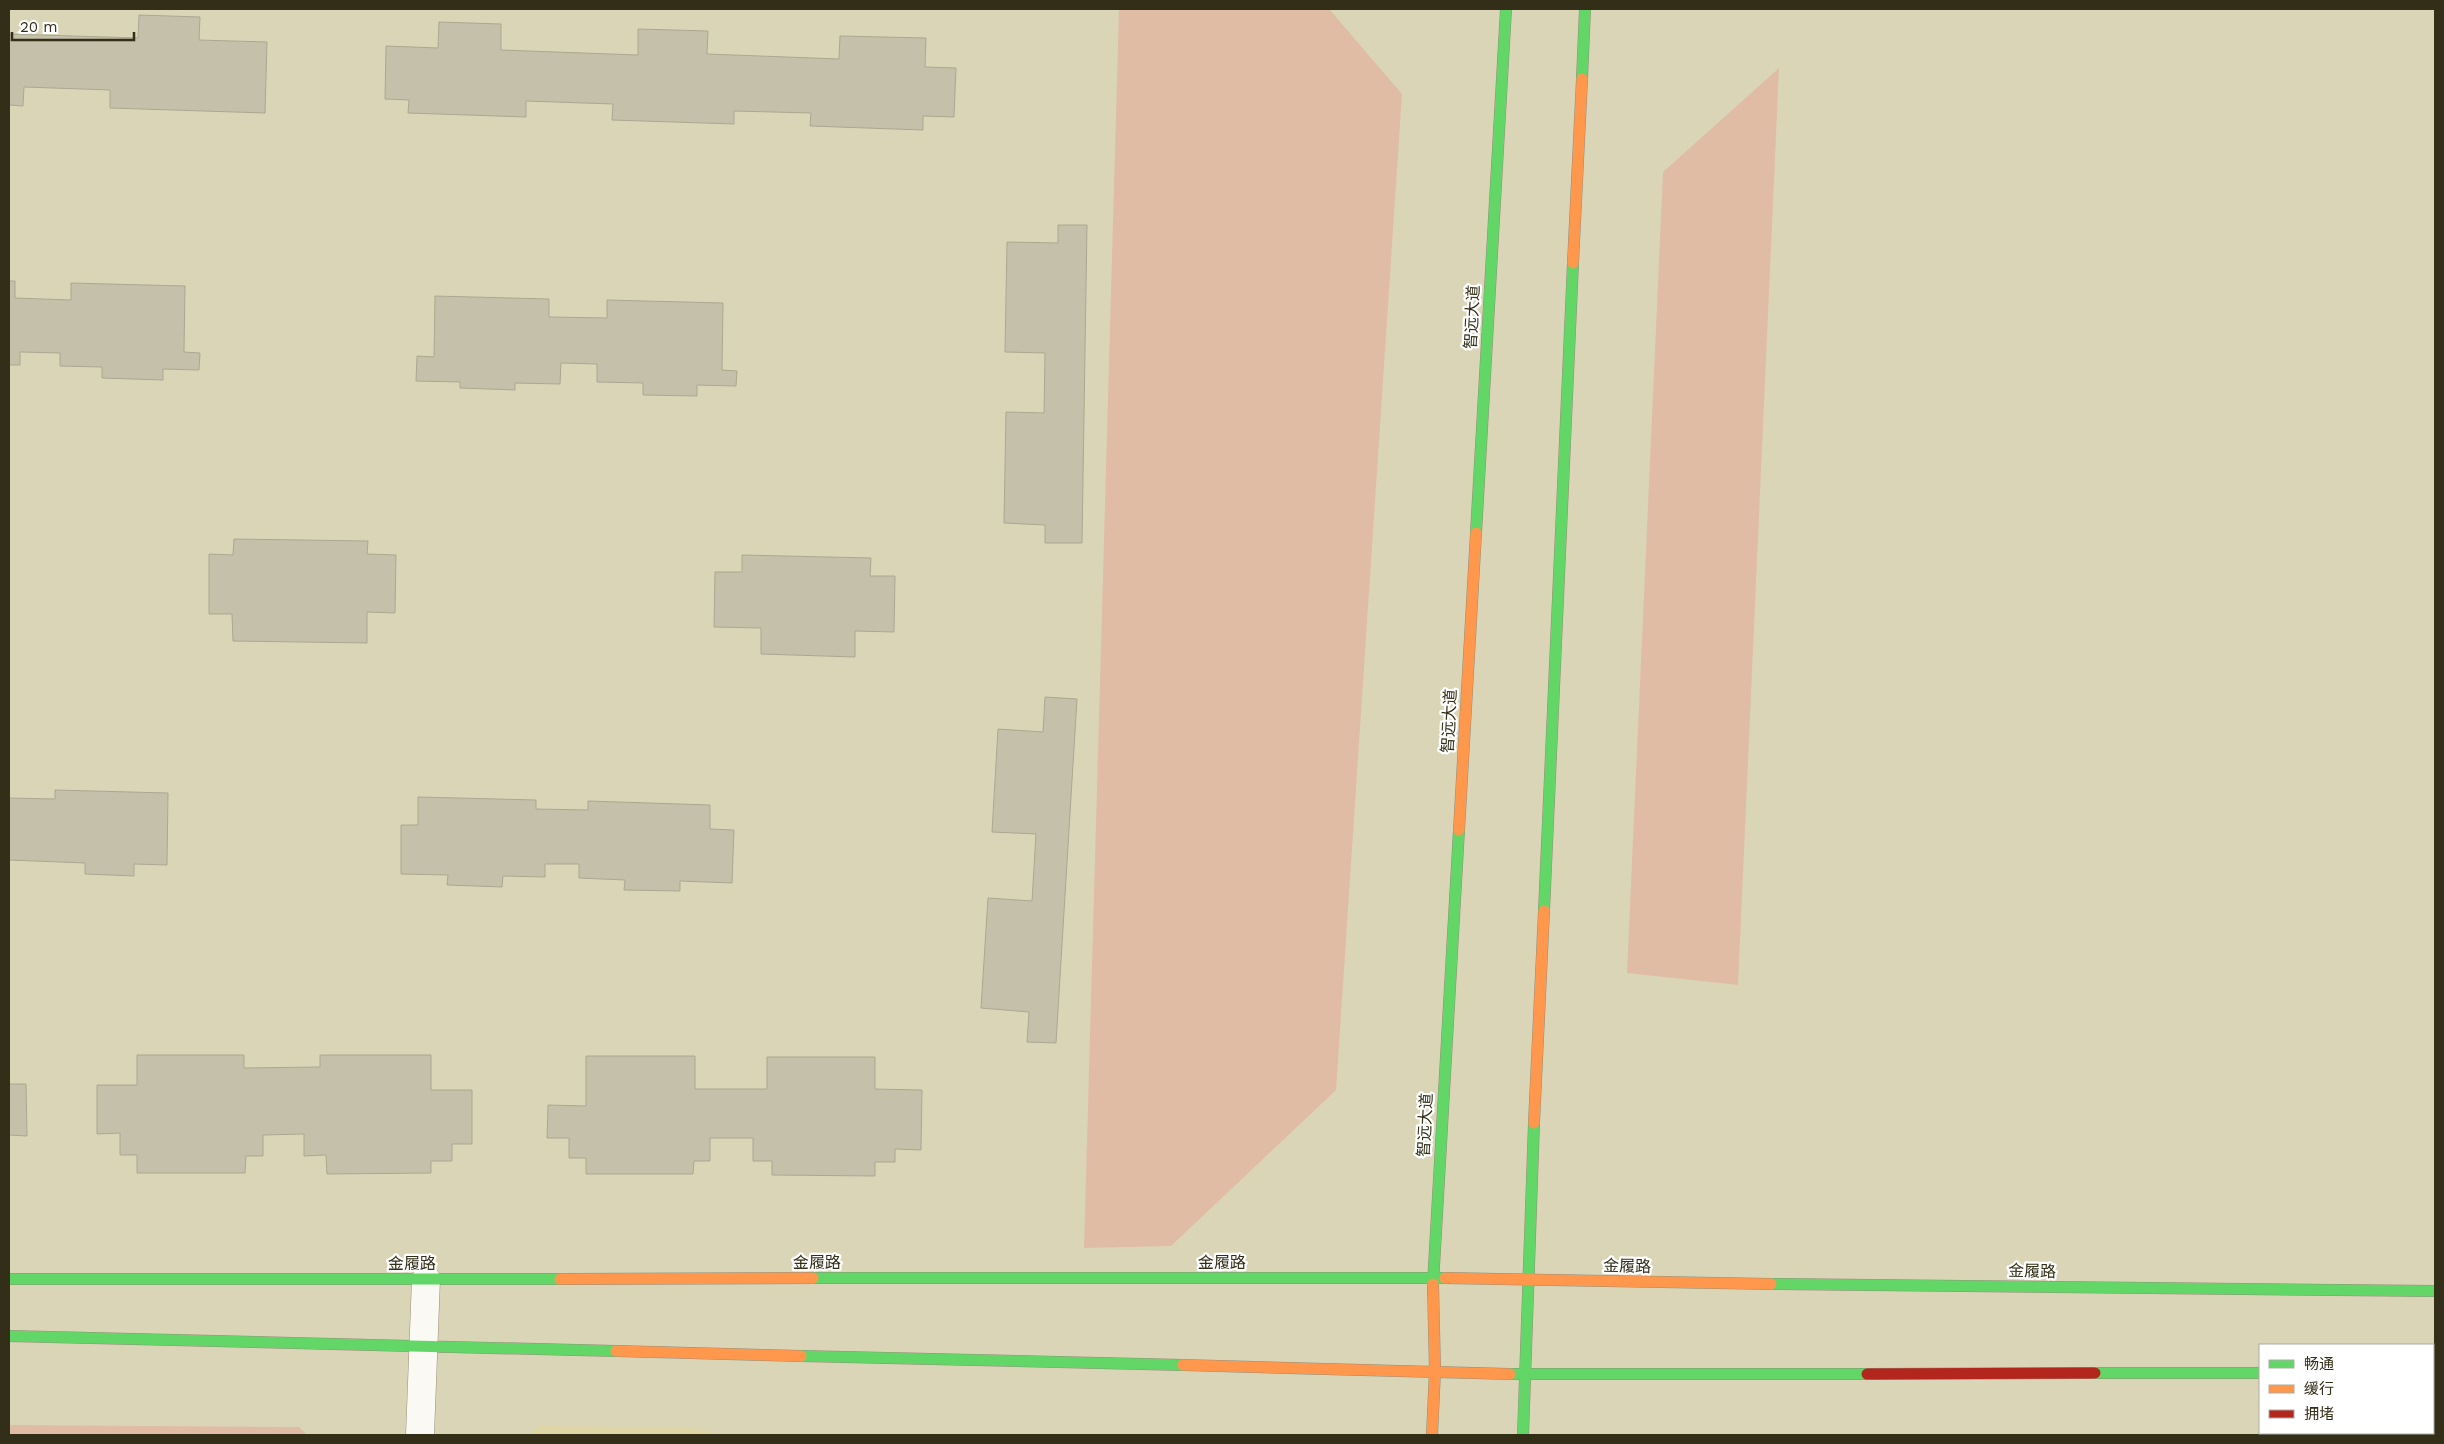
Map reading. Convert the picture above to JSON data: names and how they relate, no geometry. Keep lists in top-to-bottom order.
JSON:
{
  "streets": {
    "main road": ["智远大道", "金履路"]
  },
  "crossings": [
    ["智远大道", "金履路"]
  ],
  "legend": ["畅通", "缓行", "拥堵"],
  "scale_bar": "20 m"
}
